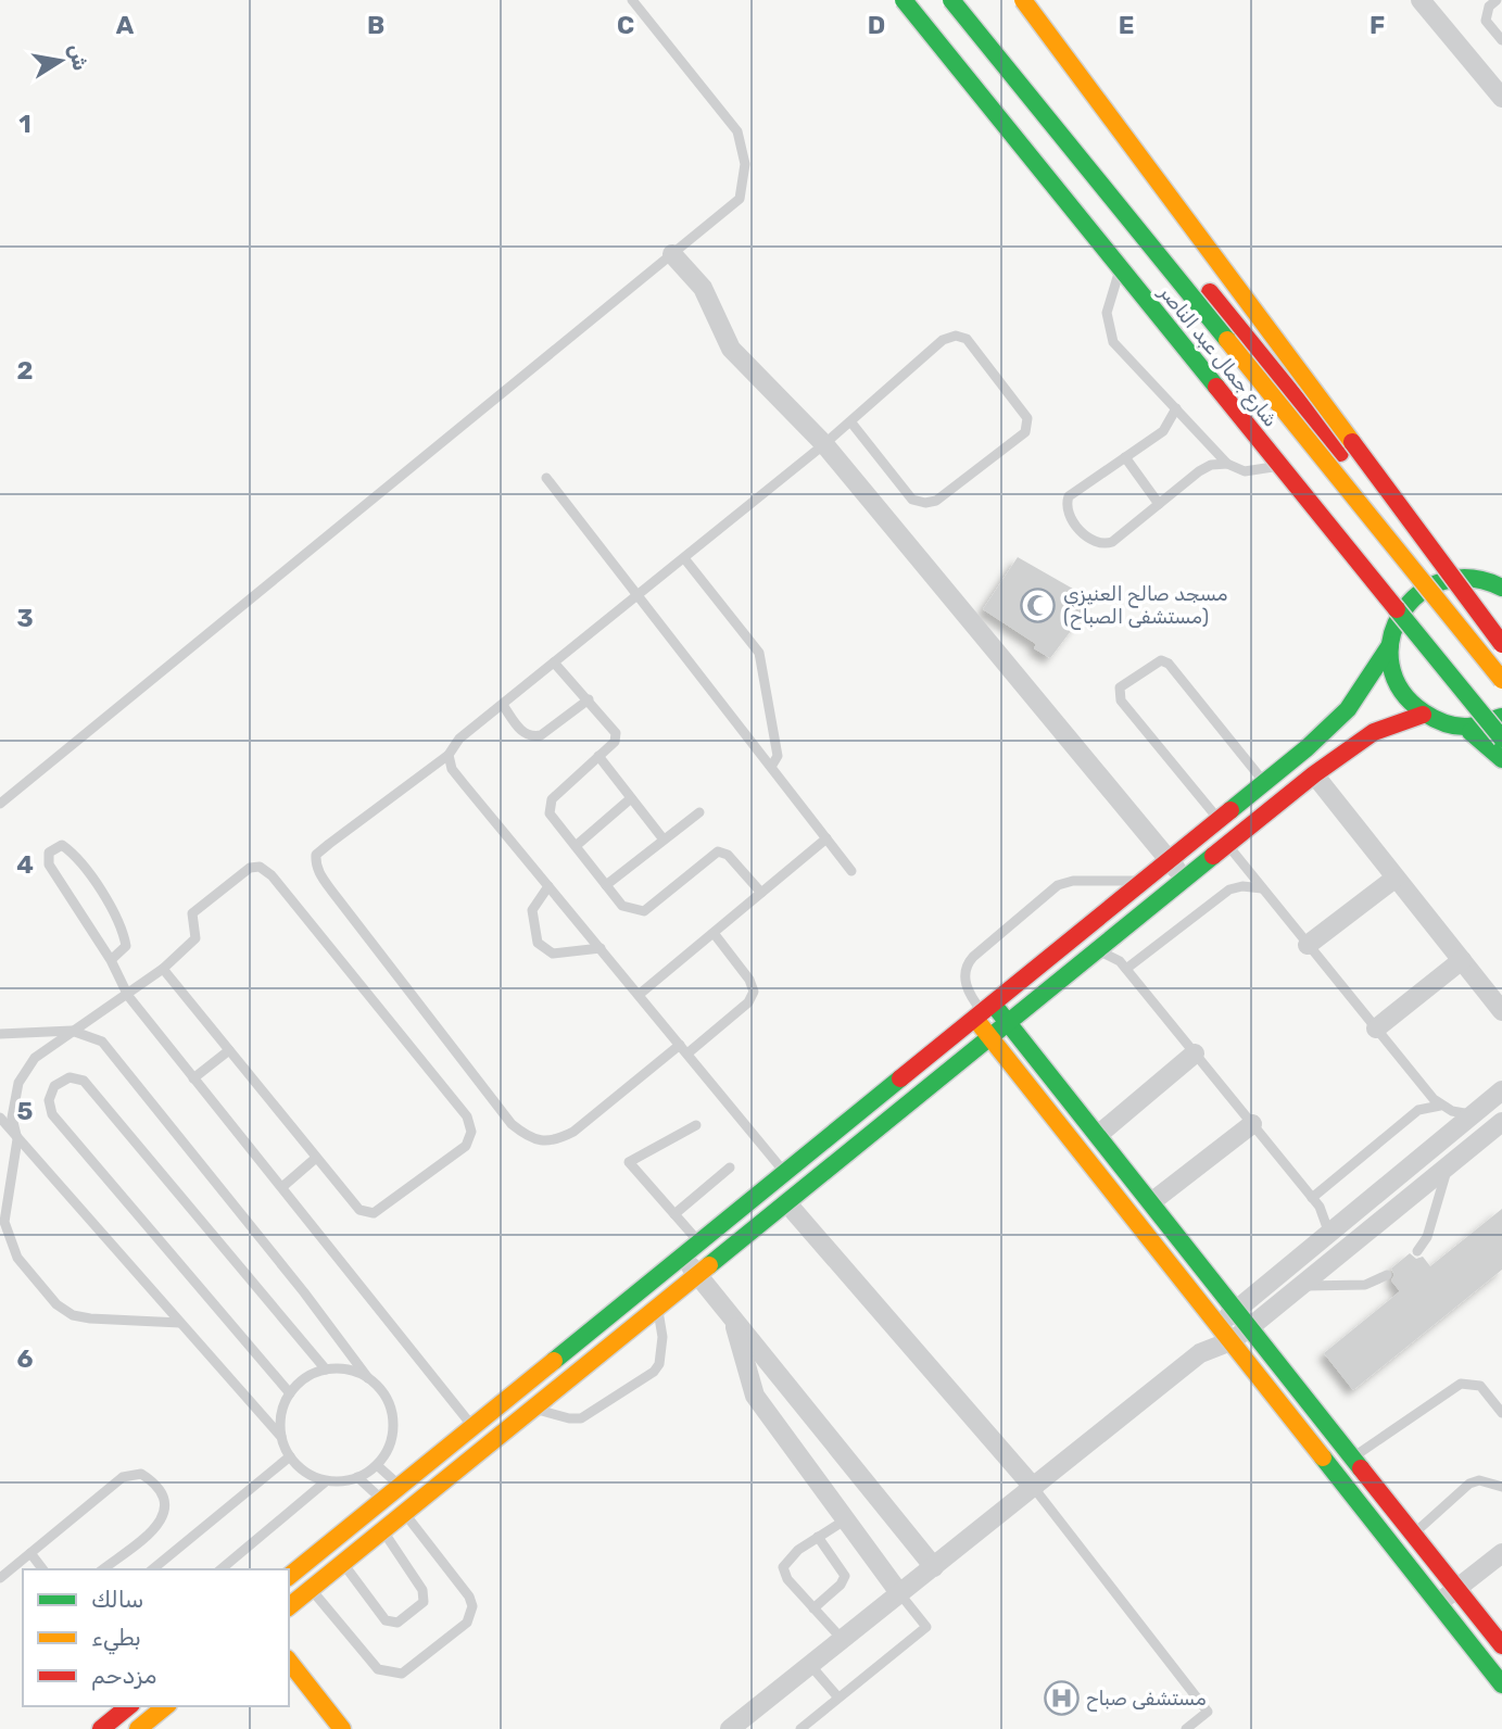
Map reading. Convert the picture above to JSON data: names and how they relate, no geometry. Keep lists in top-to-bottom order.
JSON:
{
  "streets": {
    "main road": ["شارع جمال عبد الناصر"]
  },
  "places": {
    "mosque": ["مسجد صالح العنيزي (مستشفى الصباح)"],
    "hospital": ["مستشفى صباح"]
  },
  "legend": ["سالك", "بطيء", "مزدحم"],
  "north": "right",
  "grid": {
    "columns": [
      "A",
      "B",
      "C",
      "D",
      "E",
      "F"
    ],
    "rows": [
      "1",
      "2",
      "3",
      "4",
      "5",
      "6"
    ]
  }
}
